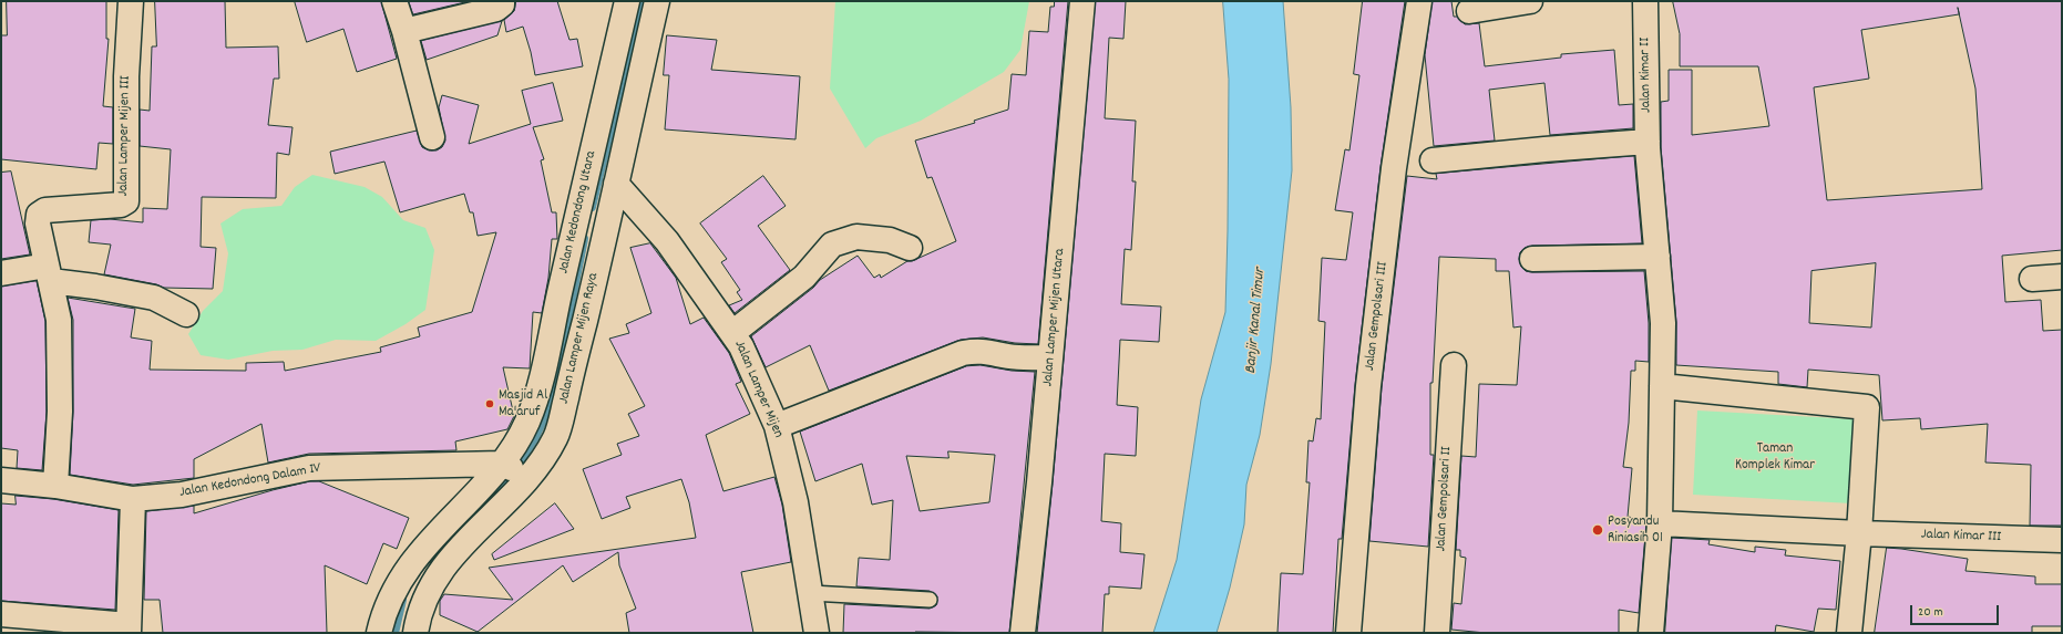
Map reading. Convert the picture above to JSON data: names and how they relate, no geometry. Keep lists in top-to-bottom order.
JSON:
{
  "streets": {
    "street": [
      "Jalan Kimar II",
      "Jalan Lamper Mijen III",
      "Jalan Kedondong Utara",
      "Jalan Gempolsari III",
      "Jalan Lamper Mijen Utara",
      "Jalan Lamper Mijen Raya",
      "Jalan Lamper Mijen",
      "Jalan Kedondong Dalam IV",
      "Jalan Gempolsari II",
      "Jalan Kimar III"
    ]
  },
  "crossings": [
    ["Jalan Kimar II", "Jalan Kimar III"],
    ["Jalan Lamper Mijen III", "Jalan Kedondong Dalam IV"],
    ["Jalan Kedondong Utara", "Jalan Lamper Mijen Raya"],
    ["Jalan Kedondong Utara", "Jalan Kedondong Dalam IV"],
    ["Jalan Lamper Mijen Raya", "Jalan Lamper Mijen"],
    ["Jalan Lamper Mijen Raya", "Jalan Kedondong Dalam IV"]
  ],
  "water": ["Banjir Kanal Timur"],
  "parks": ["Taman Komplek Kimar"],
  "places": ["Masjid Al Ma'aruf", "Posyandu Riniasih 01"],
  "scale_bar": "20 m"
}
